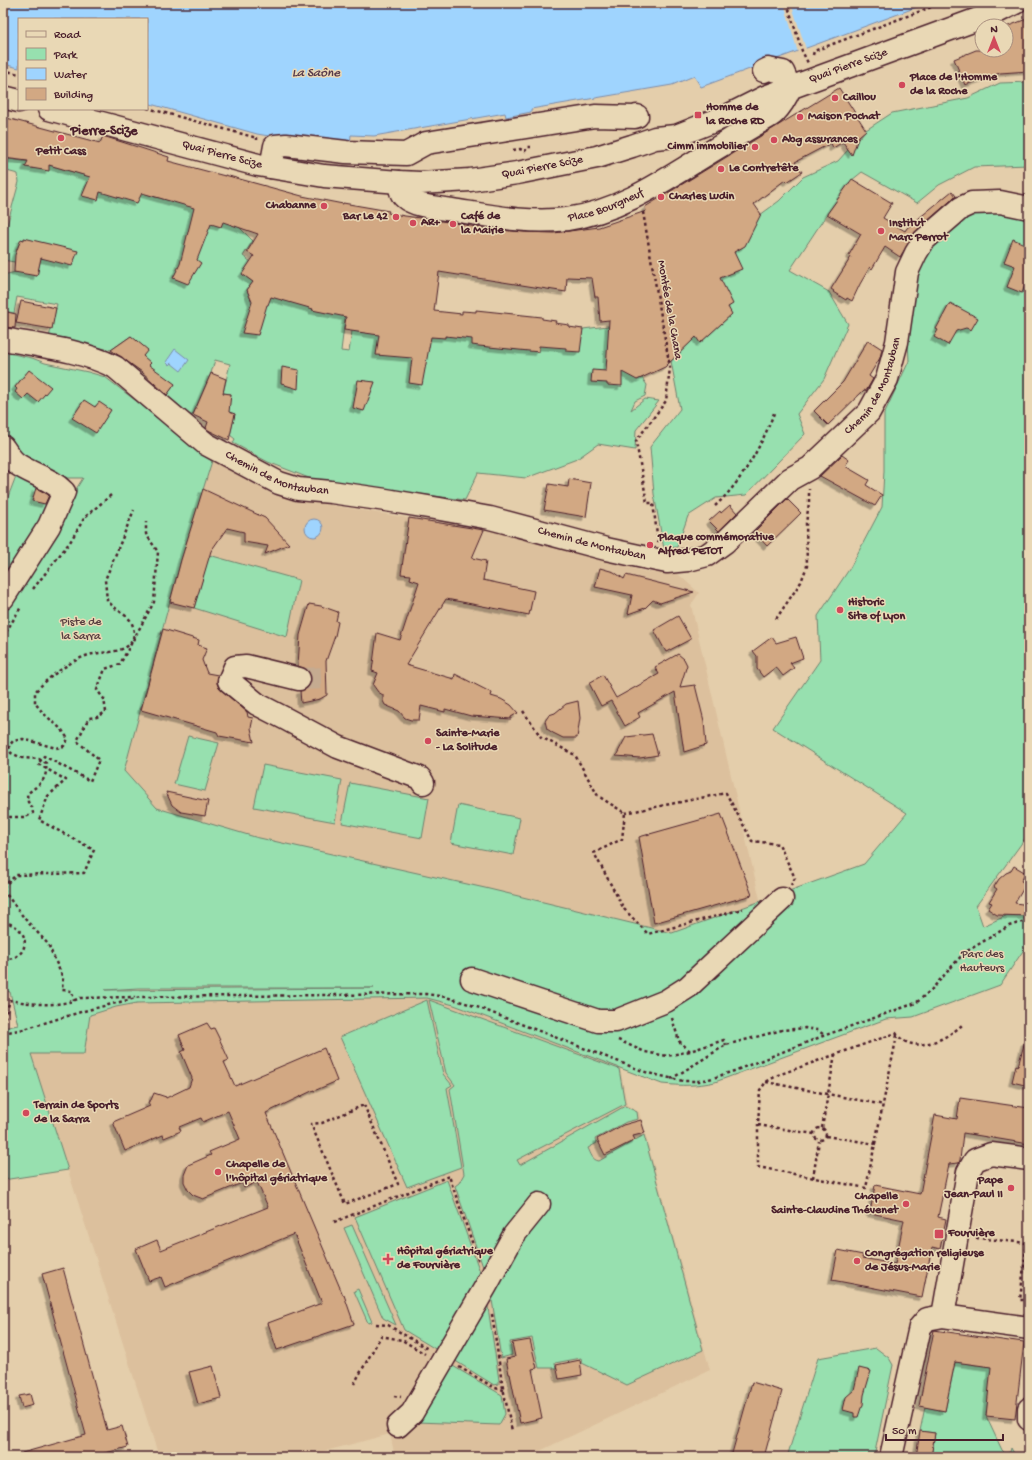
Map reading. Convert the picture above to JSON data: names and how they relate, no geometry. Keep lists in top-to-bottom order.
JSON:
{
  "streets": {
    "street": ["Quai Pierre Scize", "Place Bourgneuf", "Chemin de Montauban"],
    "path": ["Montée de la Chana"]
  },
  "crossings": [
    ["Quai Pierre Scize", "Place Bourgneuf"]
  ],
  "districts": ["Pierre-Scize"],
  "water": ["La Saône"],
  "parks": ["Piste de la Sarra", "Parc des Hauteurs"],
  "places": {
    "other": [
      "Place de l'Homme de la Roche",
      "Caillou",
      "Maison Pochat",
      "Petit Cass",
      "Abg assurances",
      "Cimm immobilier",
      "Le Contretête",
      "Charles Ludin",
      "Chabanne",
      "Bar Le 42",
      "AR+",
      "Café de la Mairie",
      "Institut Marc Perrot",
      "Plaque commémorative Alfred PETOT",
      "Historic Site of Lyon",
      "Sainte-Marie - La Solitude",
      "Terrain de Sports de la Sarra",
      "Chapelle de l'hôpital gériatrique",
      "Pape Jean-Paul II",
      "Chapelle Sainte-Claudine Thévenet",
      "Congrégation religieuse de Jésus-Marie"
    ],
    "transit": ["Homme de la Roche RD", "Fourvière"],
    "health": ["Hôpital gériatrique de Fourvière"]
  },
  "legend": [
    "Road",
    "Park",
    "Water",
    "Building"
  ],
  "scale_bar": "50 m",
  "north": "top"
}
